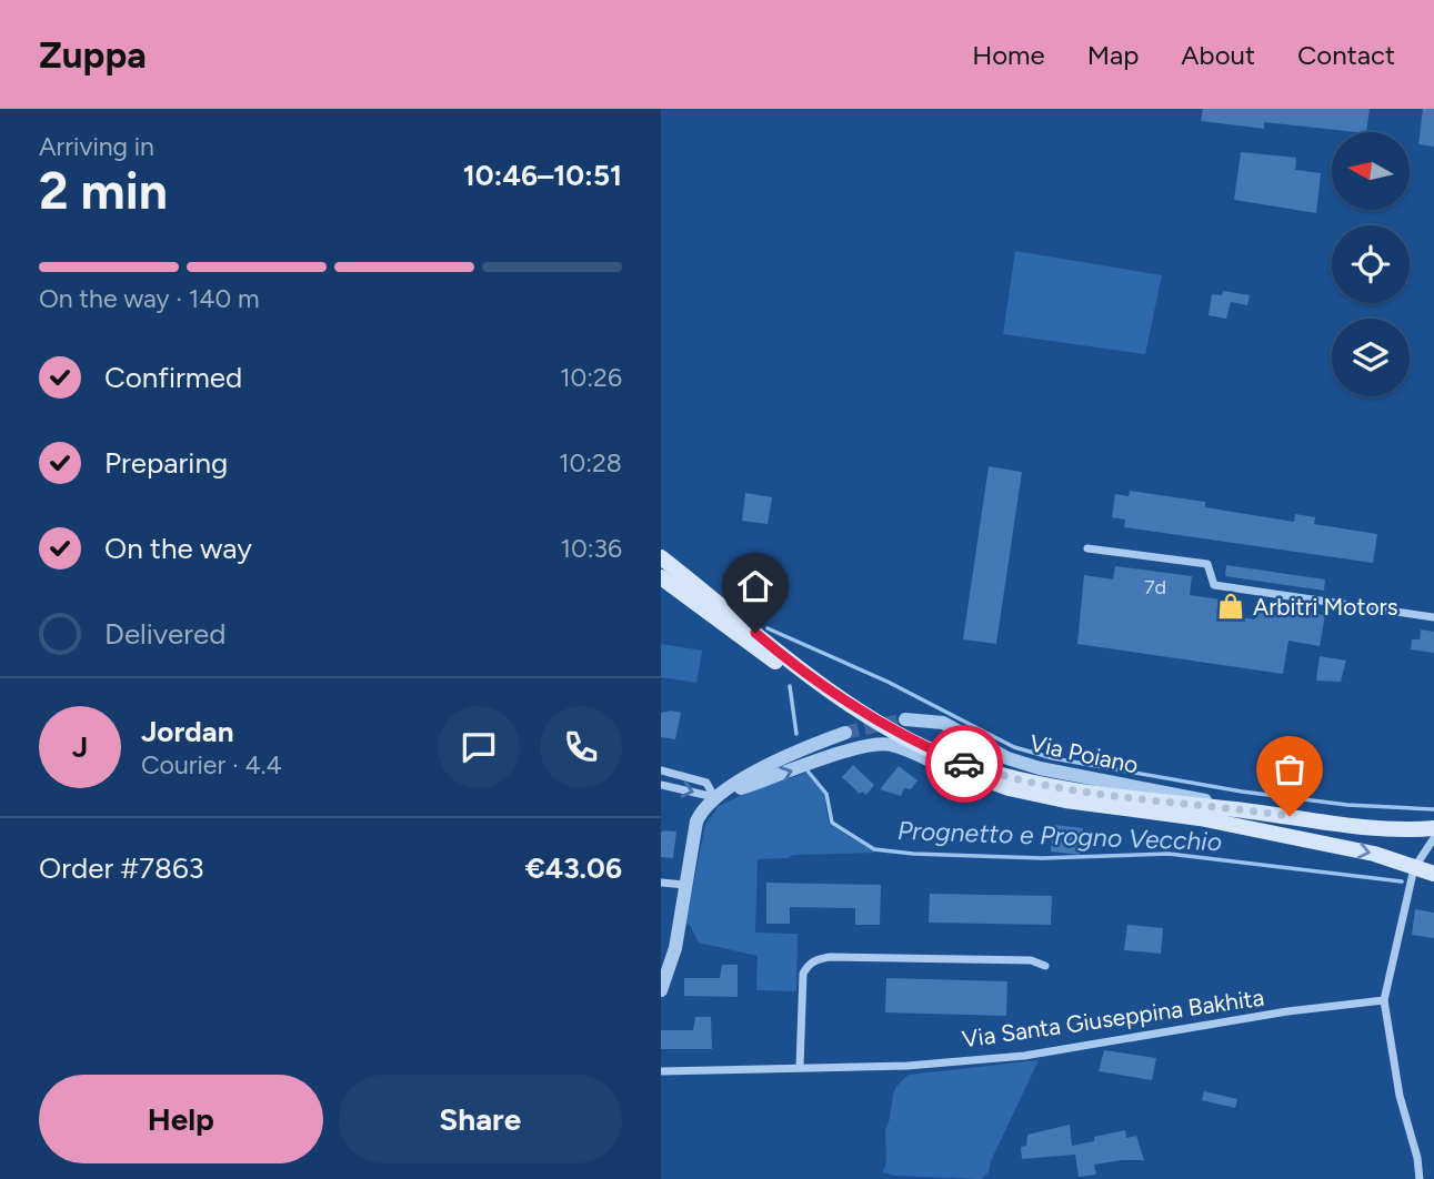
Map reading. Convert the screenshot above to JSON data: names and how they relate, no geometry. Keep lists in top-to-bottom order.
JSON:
{
  "streets": {
    "street": ["Via Poiano", "Via Santa Giuseppina Bakhita"]
  },
  "water": ["Prognetto e Progno Vecchio"],
  "places": {
    "shop": ["Arbitri Motors"]
  },
  "house_numbers": ["7d"],
  "north": "left",
  "page": {
    "header": "Zuppa",
    "nav": [
      "Home",
      "Map",
      "About",
      "Contact"
    ],
    "heading": ["2 min", "Arriving in", "10:46–10:51"],
    "panel": [
      "Jordan",
      "Courier · 4.4",
      "Order #7863",
      "€43.06"
    ],
    "bar": "On the way · 140 m",
    "list": [
      ["Confirmed", "10:26"],
      ["Preparing", "10:28"],
      ["On the way", "10:36"],
      "Delivered"
    ],
    "round": "J",
    "buttons": ["Help", "Share"]
  }
}
